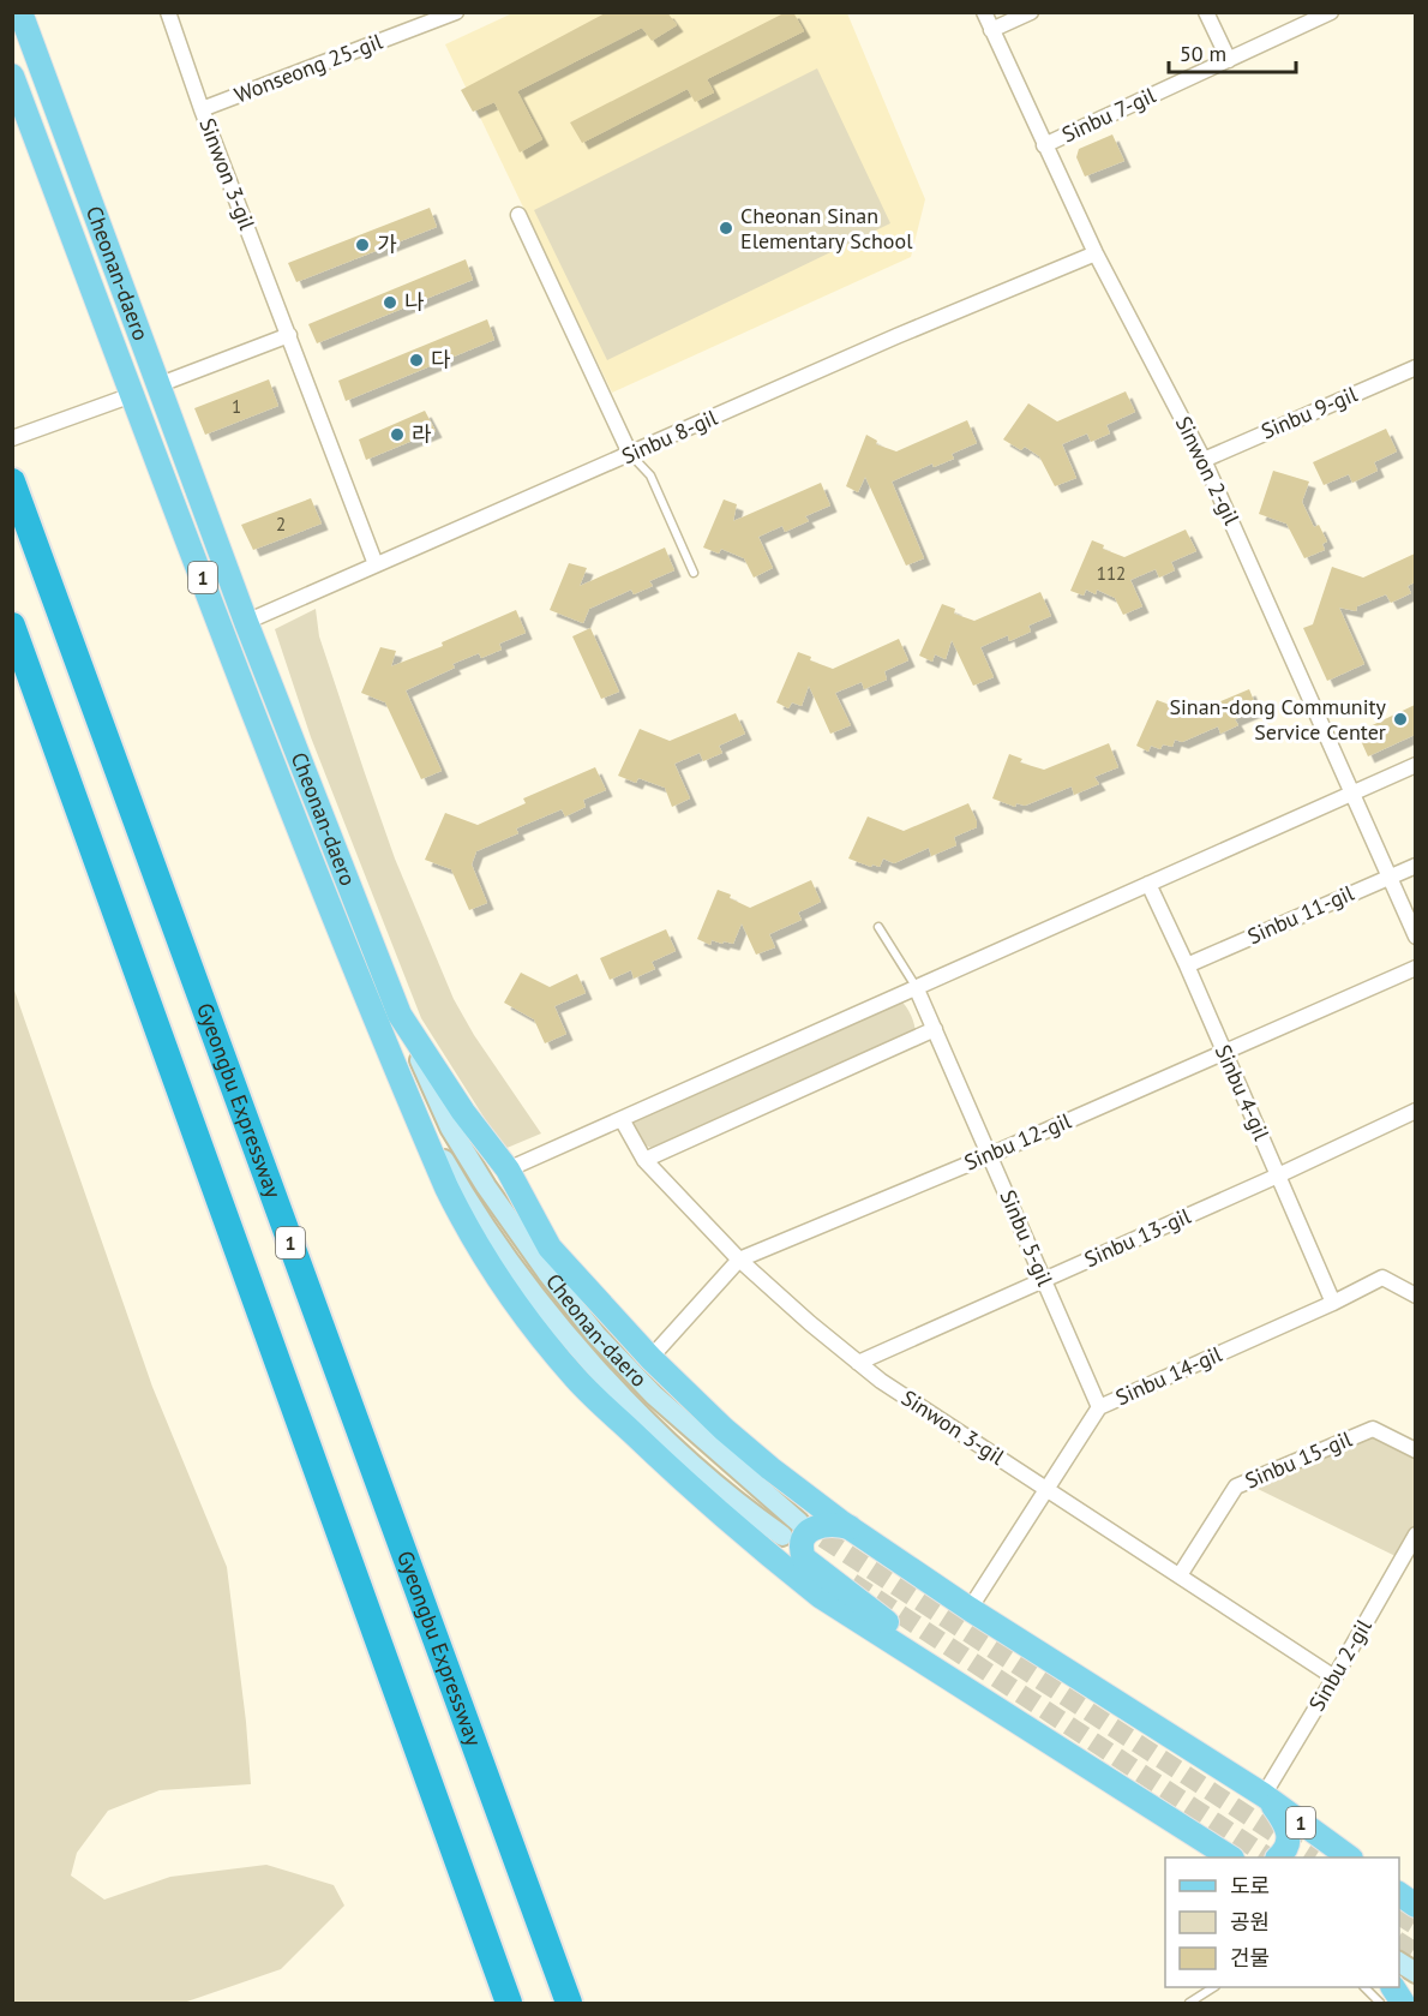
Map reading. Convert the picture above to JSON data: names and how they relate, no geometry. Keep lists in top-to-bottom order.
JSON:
{
  "streets": {
    "highway": ["1", "Gyeongbu Expressway"],
    "main road": ["Cheonan-daero"],
    "street": [
      "Wonseong 25-gil",
      "Sinbu 7-gil",
      "Sinwon 3-gil",
      "Sinbu 9-gil",
      "Sinbu 8-gil",
      "Sinwon 2-gil",
      "Sinbu 11-gil",
      "Sinbu 4-gil",
      "Sinbu 12-gil",
      "Sinbu 5-gil",
      "Sinbu 13-gil",
      "Sinbu 14-gil",
      "Sinbu 15-gil",
      "Sinbu 2-gil"
    ]
  },
  "crossings": [
    ["Wonseong 25-gil", "Sinwon 3-gil"],
    ["Sinbu 7-gil", "Sinwon 2-gil"],
    ["Sinwon 3-gil", "Sinbu 8-gil"],
    ["Sinwon 3-gil", "Sinbu 12-gil"],
    ["Sinwon 3-gil", "Sinbu 13-gil"],
    ["Sinwon 3-gil", "Sinbu 14-gil"],
    ["Sinwon 3-gil", "Sinbu 15-gil"],
    ["Sinwon 3-gil", "Sinbu 2-gil"],
    ["Cheonan-daero", "Sinbu 8-gil"],
    ["Cheonan-daero", "1"],
    ["Sinbu 9-gil", "Sinwon 2-gil"],
    ["Sinbu 8-gil", "Sinwon 2-gil"],
    ["Sinwon 2-gil", "Sinbu 11-gil"],
    ["1", "Sinbu 12-gil"],
    ["1", "Sinbu 14-gil"],
    ["1", "Sinbu 2-gil"],
    ["Sinbu 11-gil", "Sinbu 4-gil"],
    ["Sinbu 4-gil", "Sinbu 12-gil"],
    ["Sinbu 4-gil", "Sinbu 13-gil"],
    ["Sinbu 4-gil", "Sinbu 14-gil"],
    ["Sinbu 12-gil", "Sinbu 5-gil"],
    ["Sinbu 5-gil", "Sinbu 13-gil"],
    ["Sinbu 5-gil", "Sinbu 14-gil"]
  ],
  "places": [
    "Cheonan Sinan Elementary School",
    "가",
    "나",
    "다",
    "라",
    "Sinan-dong Community Service Center"
  ],
  "house_numbers": ["1", "2", "112"],
  "legend": ["도로", "공원", "건물"],
  "scale_bar": "50 m"
}
